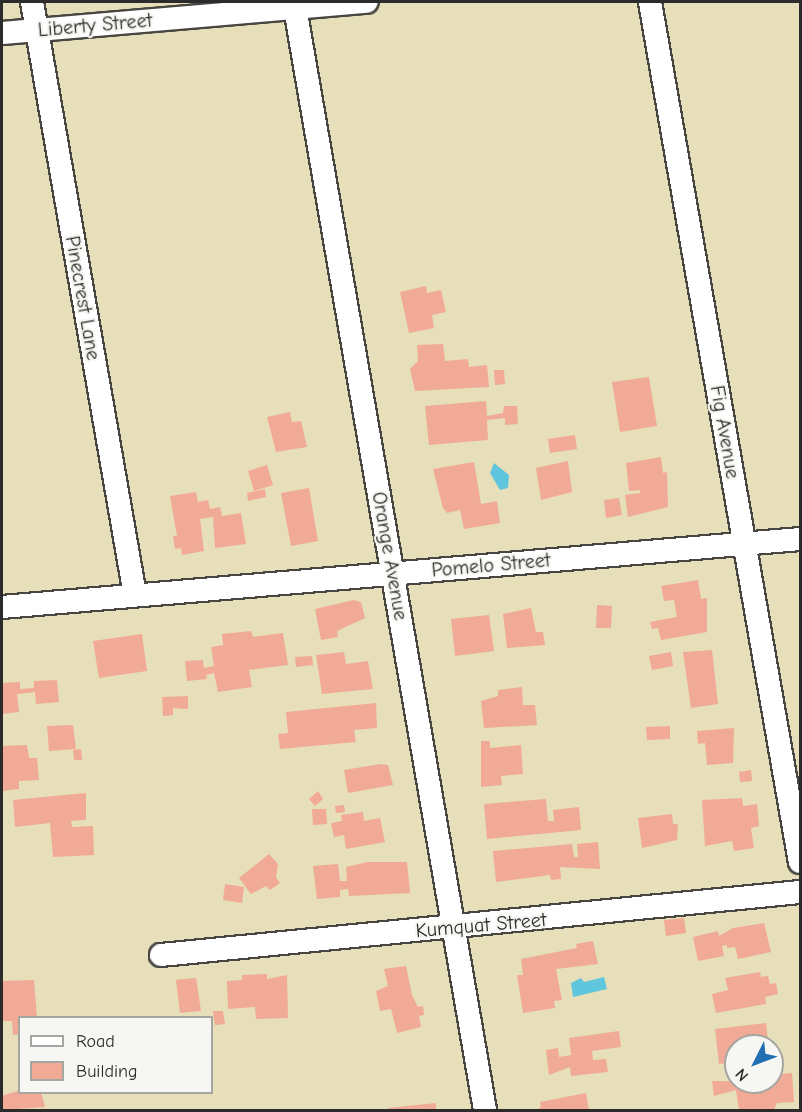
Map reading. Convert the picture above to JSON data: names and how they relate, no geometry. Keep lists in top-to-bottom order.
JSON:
{
  "streets": {
    "street": [
      "Liberty Street",
      "Pinecrest Lane",
      "Fig Avenue",
      "Orange Avenue",
      "Pomelo Street",
      "Kumquat Street"
    ]
  },
  "crossings": [
    ["Liberty Street", "Pinecrest Lane"],
    ["Liberty Street", "Orange Avenue"],
    ["Pinecrest Lane", "Pomelo Street"],
    ["Fig Avenue", "Pomelo Street"],
    ["Orange Avenue", "Pomelo Street"],
    ["Orange Avenue", "Kumquat Street"]
  ],
  "legend": ["Road", "Building"],
  "north": "bottom left"
}
